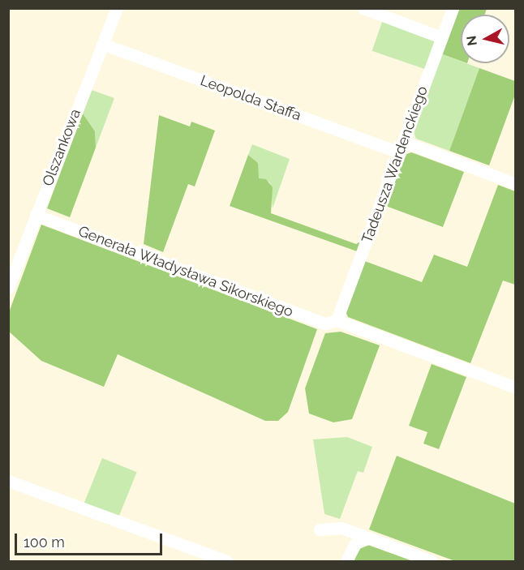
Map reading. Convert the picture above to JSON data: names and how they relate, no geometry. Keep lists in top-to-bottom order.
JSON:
{
  "streets": {
    "street": [
      "Leopolda Staffa",
      "Olszankowa",
      "Tadeusza Wardenckiego",
      "Generała Władysława Sikorskiego"
    ]
  },
  "crossings": [
    ["Leopolda Staffa", "Olszankowa"],
    ["Leopolda Staffa", "Tadeusza Wardenckiego"],
    ["Olszankowa", "Generała Władysława Sikorskiego"],
    ["Tadeusza Wardenckiego", "Generała Władysława Sikorskiego"]
  ],
  "scale_bar": "100 m",
  "north": "left"
}
